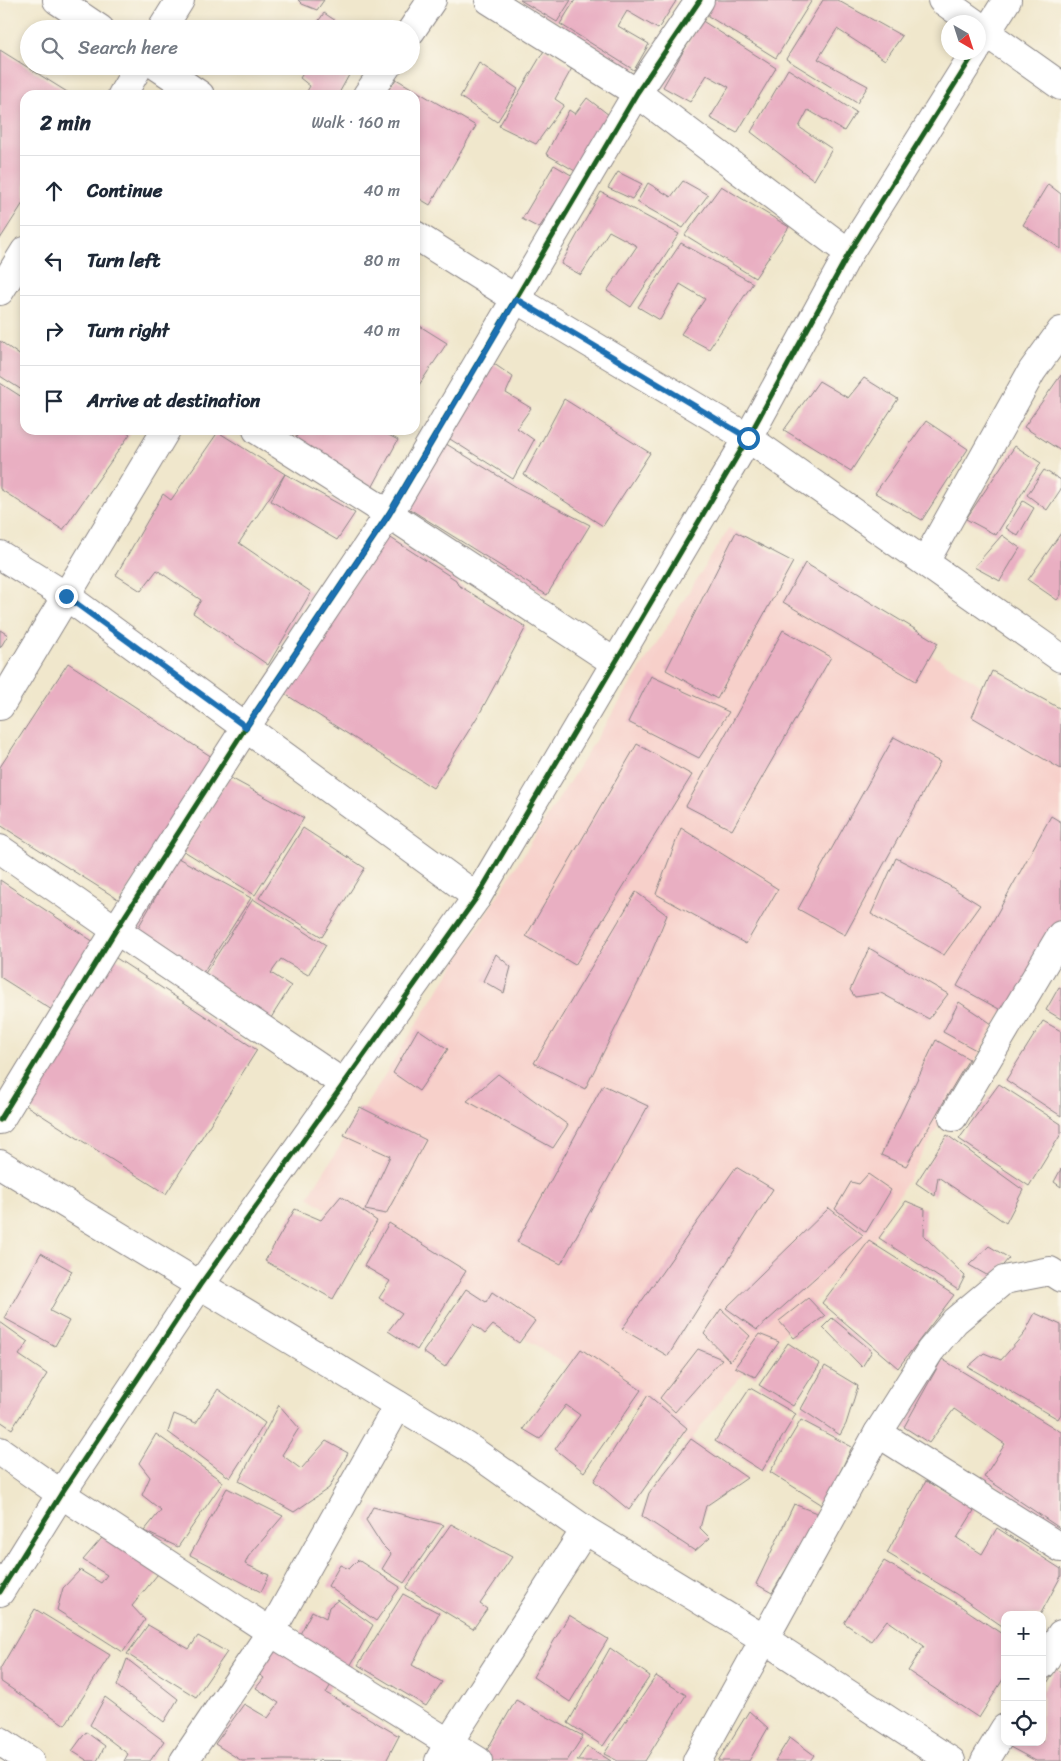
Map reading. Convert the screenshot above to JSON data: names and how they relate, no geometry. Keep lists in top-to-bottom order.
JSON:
{
  "north": "bottom right",
  "page": {
    "search": "Search here",
    "heading": ["2 min", "Walk · 160 m"],
    "list": [
      ["Continue", "40 m"],
      ["Turn left", "80 m"],
      ["Turn right", "40 m"],
      "Arrive at destination"
    ],
    "map_buttons": ["+", "−"]
  }
}
